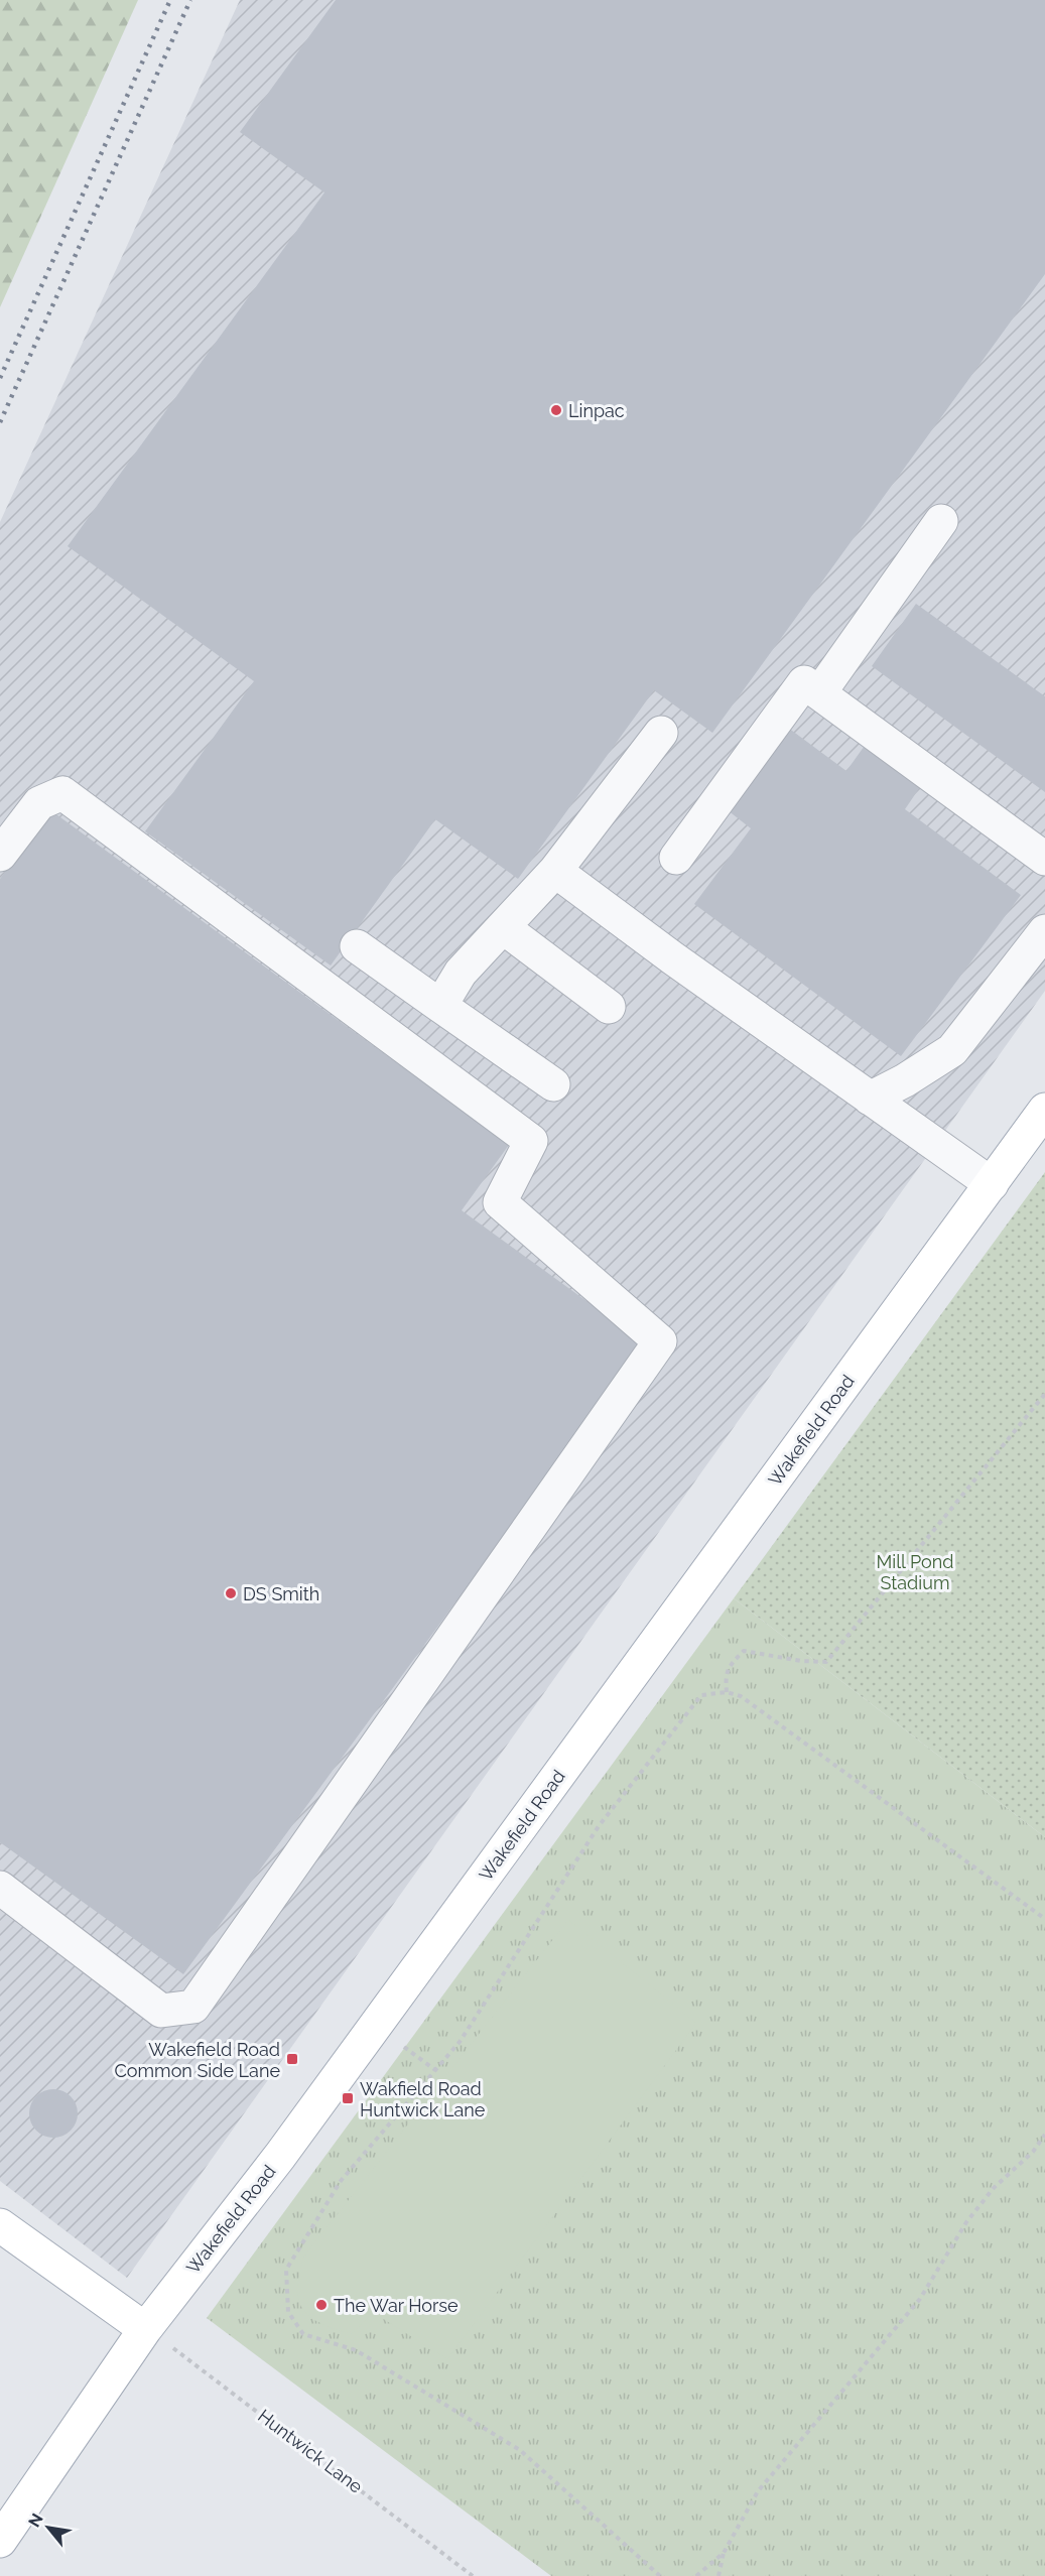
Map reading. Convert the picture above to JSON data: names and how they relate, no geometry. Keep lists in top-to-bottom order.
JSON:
{
  "streets": {
    "main road": ["Wakefield Road"],
    "path": ["Huntwick Lane"]
  },
  "crossings": [
    ["Wakefield Road", "Huntwick Lane"]
  ],
  "parks": ["Mill Pond Stadium"],
  "places": {
    "other": ["Linpac", "DS Smith", "The War Horse"],
    "transit": ["Wakefield Road Common Side Lane", "Wakfield Road Huntwick Lane"]
  },
  "north": "top left"
}
